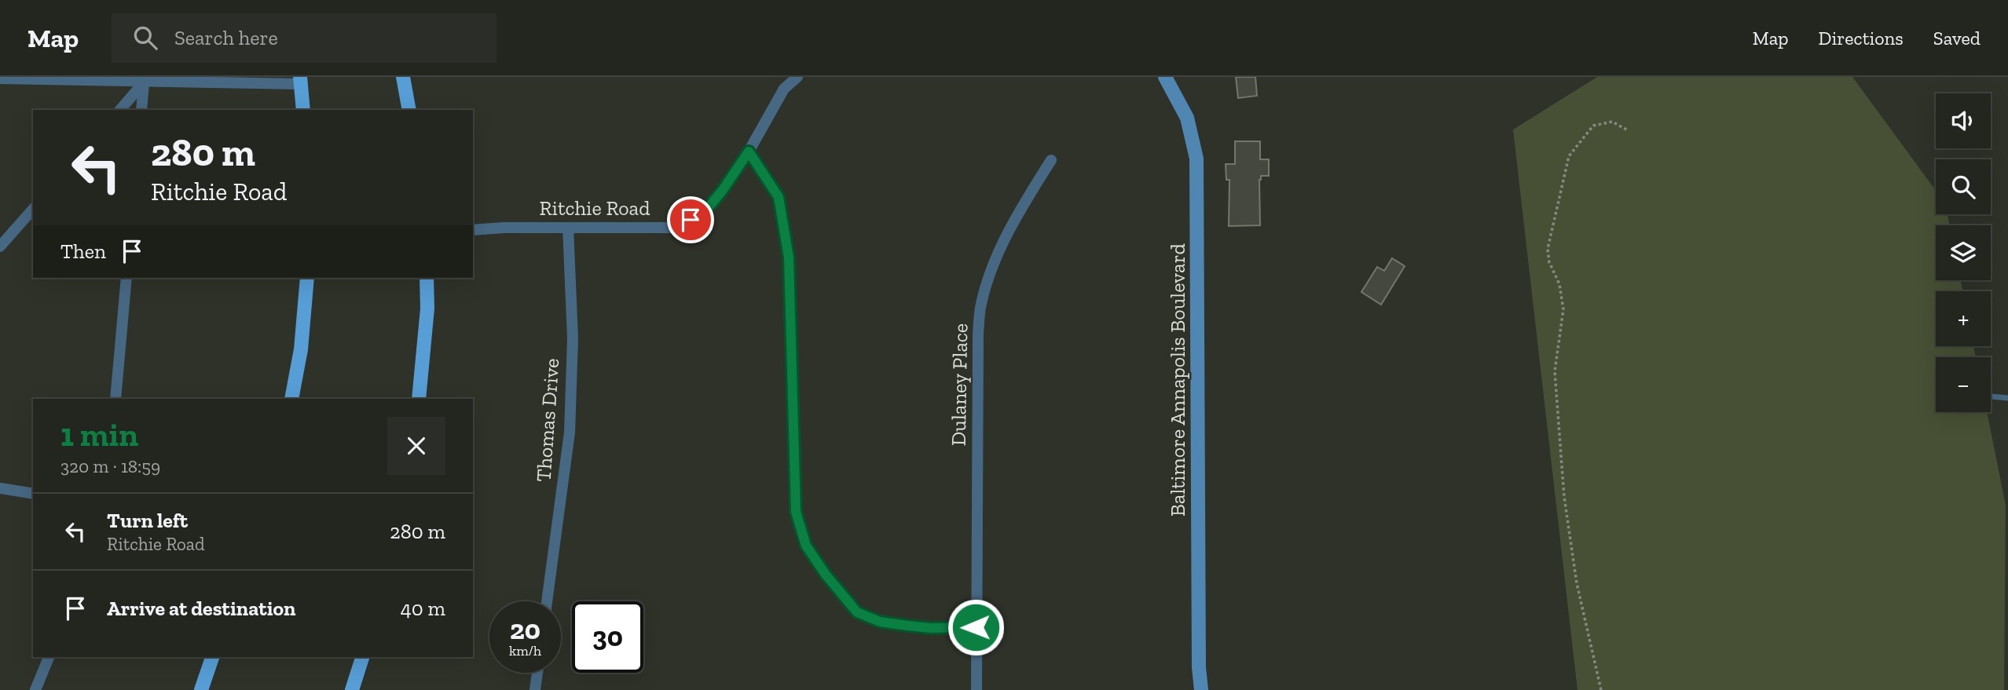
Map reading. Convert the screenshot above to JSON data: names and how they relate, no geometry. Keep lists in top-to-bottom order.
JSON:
{
  "streets": {
    "main road": ["Baltimore Annapolis Boulevard"],
    "street": ["Ritchie Road", "Dulaney Place", "Thomas Drive"]
  },
  "crossings": [
    ["Ritchie Road", "Thomas Drive"]
  ],
  "page": {
    "header": "Map",
    "search": "Search here",
    "nav": ["Map", "Directions", "Saved"],
    "map_buttons": ["+", "−"],
    "turn": ["280 m", "Ritchie Road"],
    "then": "Then",
    "heading": ["1 min", "320 m · 18:59"],
    "list": [
      {
        "name": "Turn left",
        "note": "Ritchie Road",
        "value": "280 m"
      },
      {
        "name": "Arrive at destination",
        "value": "40 m"
      }
    ],
    "speed": "20 km/h",
    "limit": "30"
  }
}
